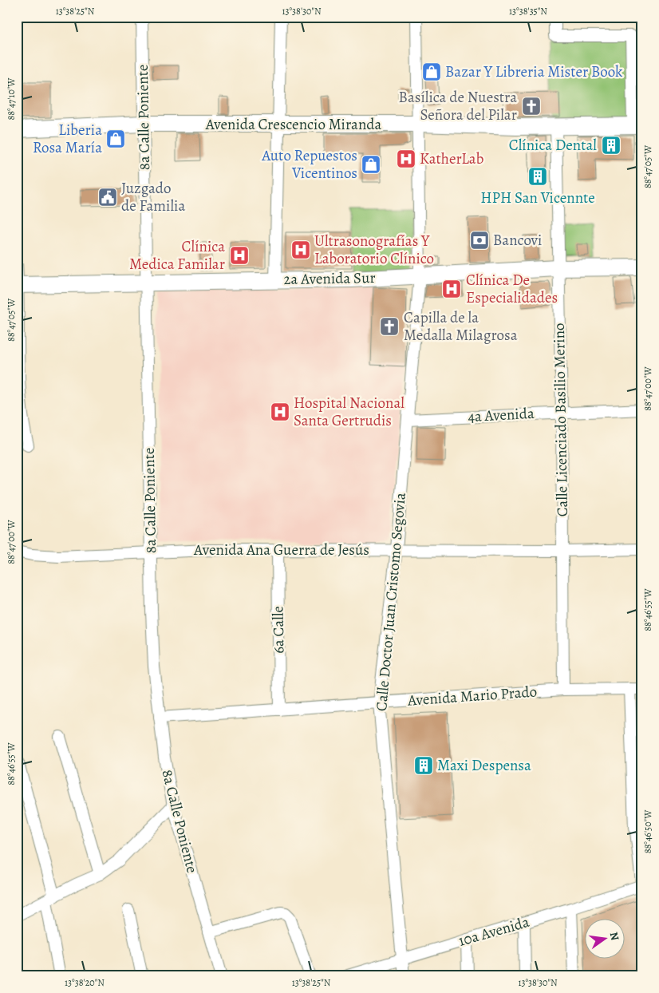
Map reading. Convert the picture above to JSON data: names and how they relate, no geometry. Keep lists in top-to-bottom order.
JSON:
{
  "streets": {
    "main road": ["Avenida Crescencio Miranda", "2a Avenida Sur"],
    "street": [
      "8a Calle Poniente",
      "4a Avenida",
      "Calle Licenciado Basilio Merino",
      "Avenida Ana Guerra de Jesús",
      "Calle Doctor Juan Cristomo Segovia",
      "6a Calle",
      "Avenida Mario Prado",
      "10a Avenida"
    ]
  },
  "crossings": [
    ["8a Calle Poniente", "Avenida Crescencio Miranda"],
    ["8a Calle Poniente", "2a Avenida Sur"],
    ["8a Calle Poniente", "Avenida Ana Guerra de Jesús"],
    ["8a Calle Poniente", "Avenida Mario Prado"],
    ["Avenida Crescencio Miranda", "Calle Licenciado Basilio Merino"],
    ["Avenida Crescencio Miranda", "Calle Doctor Juan Cristomo Segovia"],
    ["2a Avenida Sur", "Calle Licenciado Basilio Merino"],
    ["2a Avenida Sur", "Calle Doctor Juan Cristomo Segovia"],
    ["4a Avenida", "Calle Licenciado Basilio Merino"],
    ["4a Avenida", "Calle Doctor Juan Cristomo Segovia"],
    ["Calle Licenciado Basilio Merino", "Avenida Ana Guerra de Jesús"],
    ["Calle Licenciado Basilio Merino", "Avenida Mario Prado"],
    ["Avenida Ana Guerra de Jesús", "Calle Doctor Juan Cristomo Segovia"],
    ["Avenida Ana Guerra de Jesús", "6a Calle"],
    ["Calle Doctor Juan Cristomo Segovia", "Avenida Mario Prado"],
    ["Calle Doctor Juan Cristomo Segovia", "10a Avenida"],
    ["6a Calle", "Avenida Mario Prado"]
  ],
  "places": {
    "shop": ["Bazar Y Libreria Mister Book", "Liberia Rosa María", "Auto Repuestos Vicentinos"],
    "church": ["Basílica de Nuestra Señora del Pilar", "Capilla de la Medalla Milagrosa"],
    "building": ["Clínica Dental", "HPH San Vicennte", "Maxi Despensa"],
    "hospital": [
      "KatherLab",
      "Ultrasonografías Y Laboratorio Clínico",
      "Clínica Medica Familar",
      "Clínica De Especialidades",
      "Hospital Nacional Santa Gertrudis"
    ],
    "public building": ["Juzgado de Familia"],
    "bank": ["Bancovi"]
  },
  "north": "right",
  "coordinates": [
    "13°38'25\"N",
    "13°38'30\"N",
    "13°38'35\"N",
    "88°47'10\"W",
    "88°47'05\"W",
    "88°47'00\"W",
    "88°46'55\"W",
    "88°46'50\"W",
    "13°38'20\"N"
  ]
}
